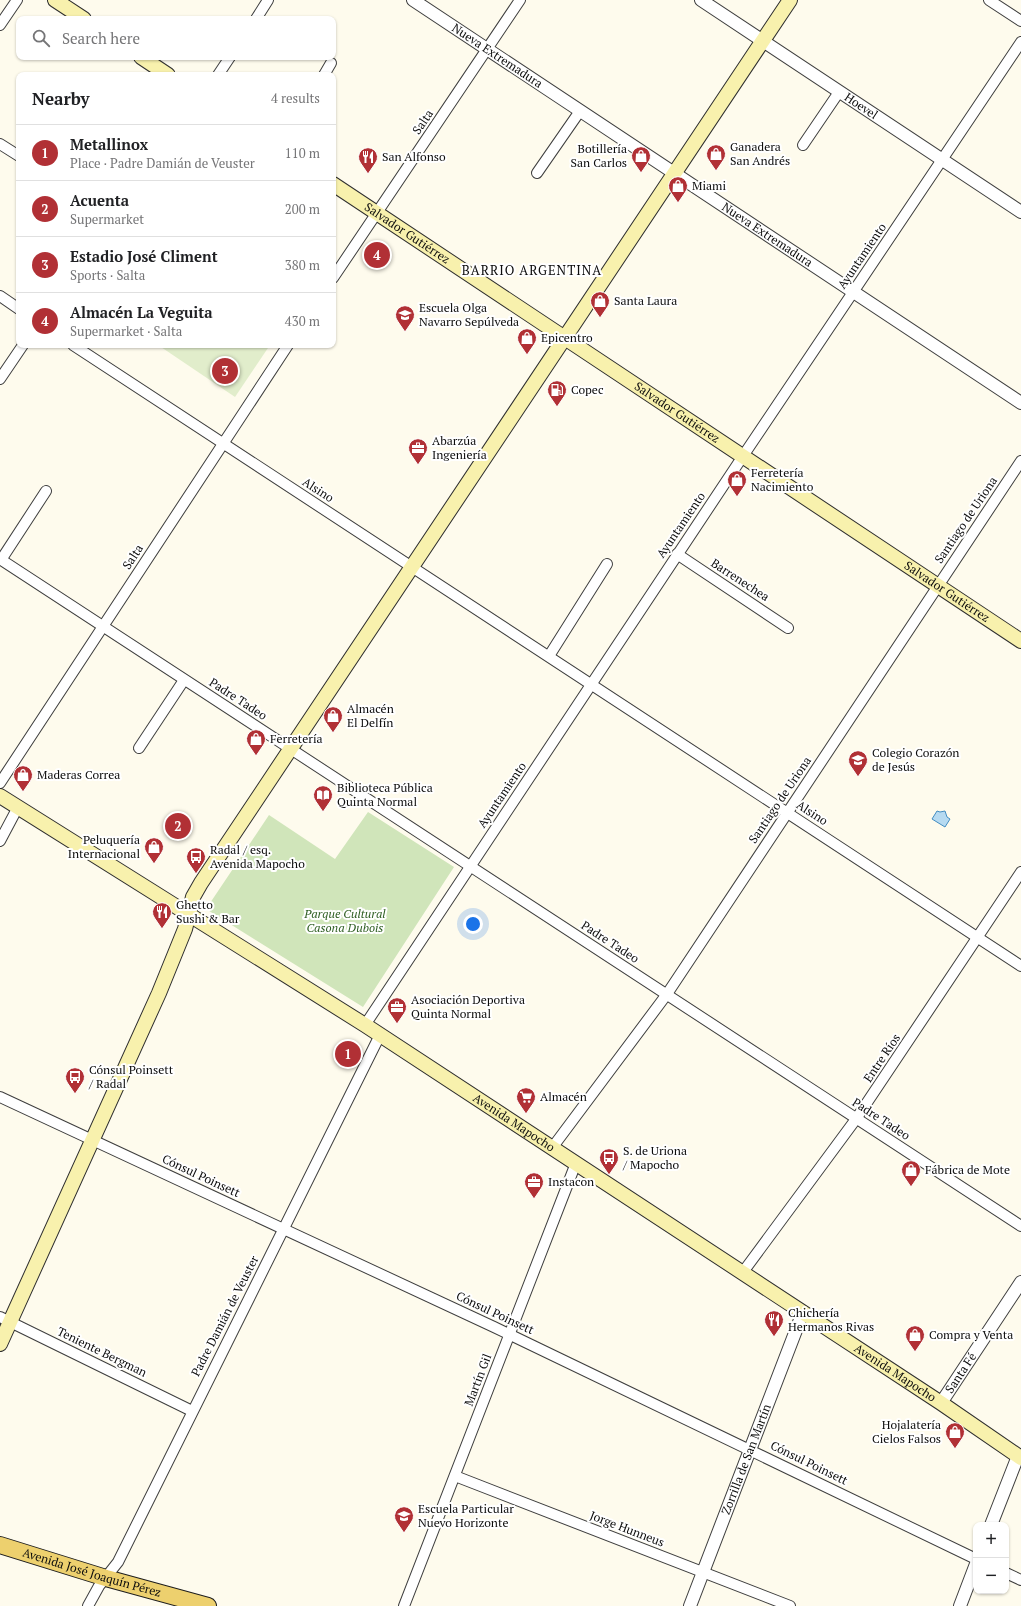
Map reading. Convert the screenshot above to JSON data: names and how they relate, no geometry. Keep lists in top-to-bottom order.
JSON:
{
  "streets": {
    "main road": ["Salvador Gutiérrez", "Avenida Mapocho", "Avenida José Joaquín Pérez"],
    "street": [
      "Nueva Extremadura",
      "Hoevel",
      "Salta",
      "Ayuntamiento",
      "Alsino",
      "Santiago de Uriona",
      "Barrenechea",
      "Padre Tadeo",
      "Entre Ríos",
      "Cónsul Poinsett",
      "Padre Damián de Veuster",
      "Teniente Bergman",
      "Santa Fé",
      "Martín Gil",
      "Zorrilla de San Martín",
      "Jorge Hunneus"
    ]
  },
  "crossings": [
    ["Nueva Extremadura", "Salta"],
    ["Nueva Extremadura", "Ayuntamiento"],
    ["Hoevel", "Ayuntamiento"],
    ["Salta", "Salvador Gutiérrez"],
    ["Salta", "Alsino"],
    ["Salta", "Padre Tadeo"],
    ["Salvador Gutiérrez", "Ayuntamiento"],
    ["Salvador Gutiérrez", "Santiago de Uriona"],
    ["Ayuntamiento", "Alsino"],
    ["Ayuntamiento", "Barrenechea"],
    ["Ayuntamiento", "Padre Tadeo"],
    ["Ayuntamiento", "Avenida Mapocho"],
    ["Alsino", "Santiago de Uriona"],
    ["Alsino", "Entre Ríos"],
    ["Santiago de Uriona", "Padre Tadeo"],
    ["Santiago de Uriona", "Avenida Mapocho"],
    ["Padre Tadeo", "Entre Ríos"],
    ["Entre Ríos", "Avenida Mapocho"],
    ["Avenida Mapocho", "Padre Damián de Veuster"],
    ["Avenida Mapocho", "Santa Fé"],
    ["Avenida Mapocho", "Martín Gil"],
    ["Avenida Mapocho", "Zorrilla de San Martín"],
    ["Cónsul Poinsett", "Padre Damián de Veuster"],
    ["Cónsul Poinsett", "Martín Gil"],
    ["Cónsul Poinsett", "Zorrilla de San Martín"],
    ["Padre Damián de Veuster", "Teniente Bergman"],
    ["Padre Damián de Veuster", "Avenida José Joaquín Pérez"],
    ["Martín Gil", "Jorge Hunneus"],
    ["Zorrilla de San Martín", "Jorge Hunneus"]
  ],
  "districts": ["BARRIO ARGENTINA"],
  "parks": ["Parque Cultural Casona Dubois"],
  "places": {
    "shop": [
      "Ganadera San Andrés",
      "Botillería San Carlos",
      "Miami",
      "Santa Laura",
      "Epicentro",
      "Ferretería Nacimiento",
      "Almacén El Delfín",
      "Ferretería",
      "Maderas Correa",
      "Peluquería Internacional",
      "Fábrica de Mote",
      "Compra y Venta",
      "Hojalatería Cielos Falsos"
    ],
    "restaurant": ["San Alfonso", "Ghetto Sushi & Bar", "Chichería Hermanos Rivas"],
    "school or university": ["Escuela Olga Navarro Sepúlveda", "Colegio Corazón de Jesús", "Escuela Particular Nuevo Horizonte"],
    "fuel station": ["Copec"],
    "office": ["Abarzúa Ingeniería", "Asociación Deportiva Quinta Normal", "Instacon"],
    "library": ["Biblioteca Pública Quinta Normal"],
    "bus stop": ["Radal / esq. Avenida Mapocho", "Cónsul Poinsett / Radal", "S. de Uriona / Mapocho"],
    "supermarket": ["Almacén"]
  },
  "page": {
    "search": "Search here",
    "heading": ["Nearby", "4 results"],
    "list": [
      {
        "mark": "1",
        "name": "Metallinox",
        "note": "Place · Padre Damián de Veuster",
        "value": "110 m"
      },
      {
        "mark": "2",
        "name": "Acuenta",
        "note": "Supermarket",
        "value": "200 m"
      },
      {
        "mark": "3",
        "name": "Estadio José Climent",
        "note": "Sports · Salta",
        "value": "380 m"
      },
      {
        "mark": "4",
        "name": "Almacén La Veguita",
        "note": "Supermarket · Salta",
        "value": "430 m"
      }
    ],
    "pins": [
      "4",
      "3",
      "2",
      "1"
    ],
    "map_buttons": ["+", "−"]
  }
}
